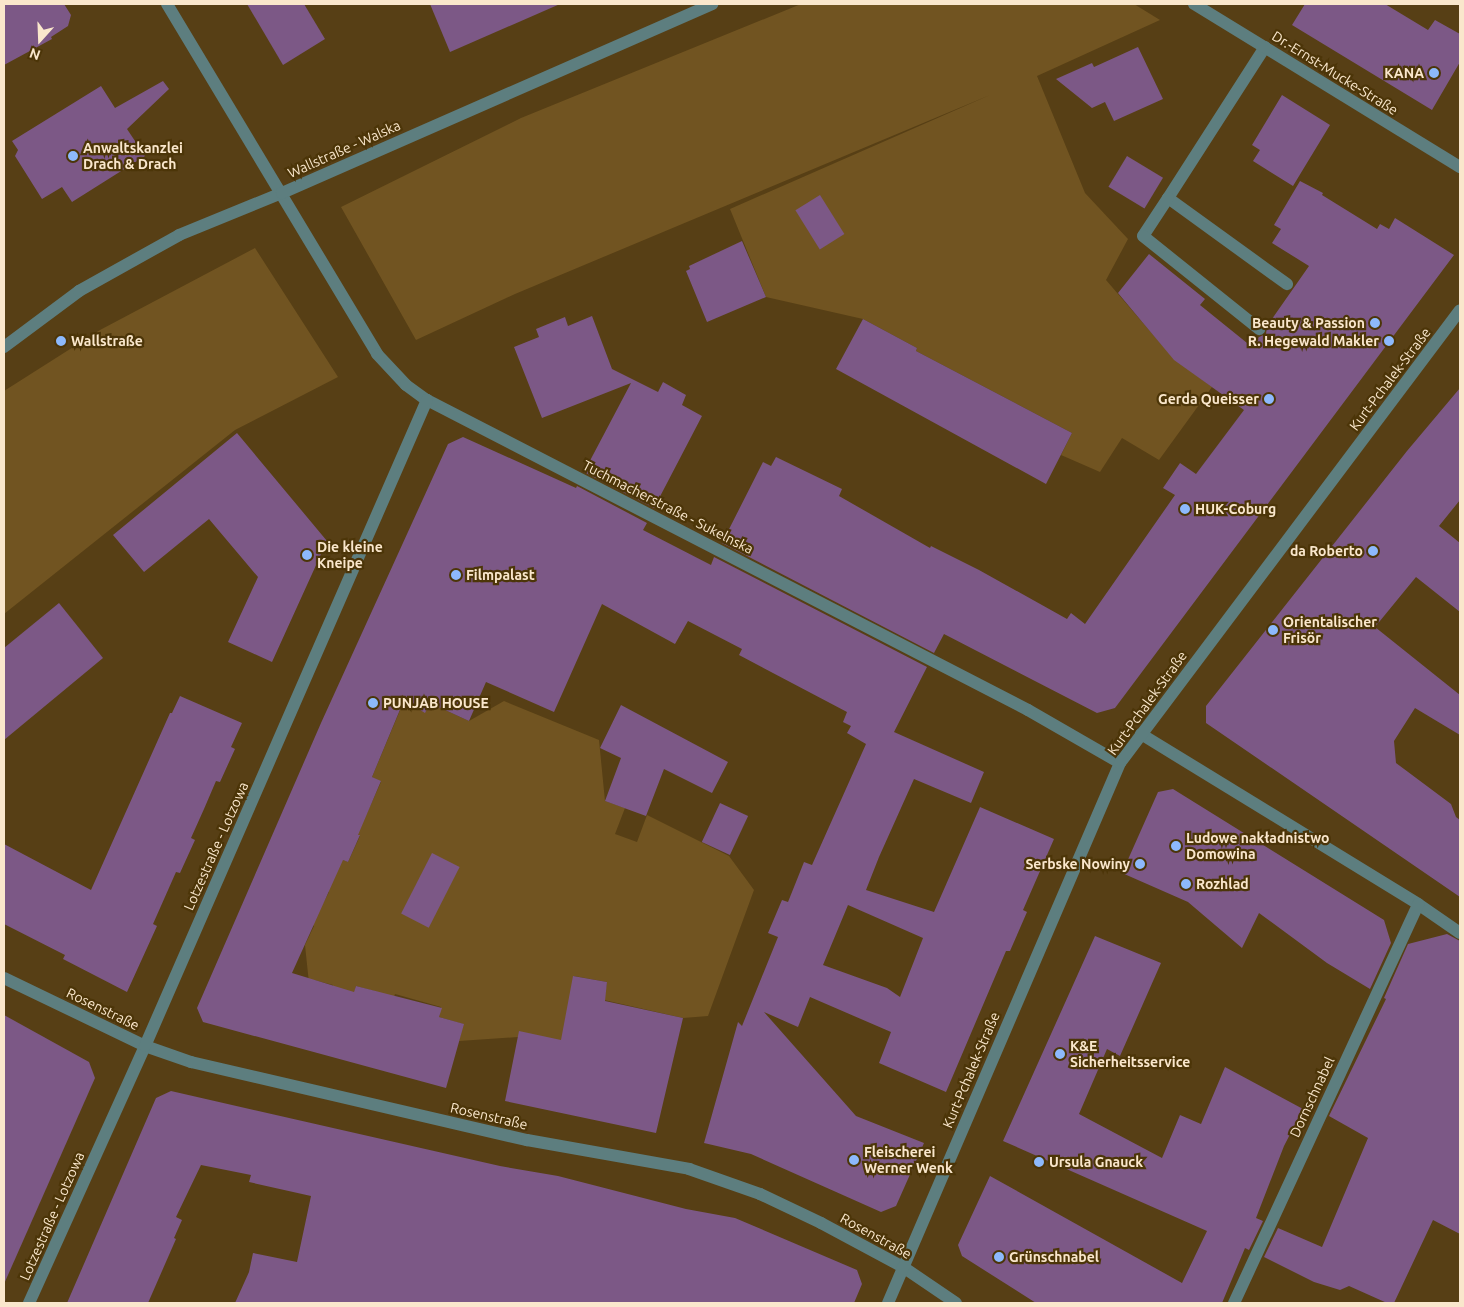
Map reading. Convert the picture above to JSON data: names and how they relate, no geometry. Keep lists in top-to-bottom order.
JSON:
{
  "streets": {
    "street": [
      "Dr.-Ernst-Mucke-Straße",
      "Wallstraße - Walska",
      "Kurt-Pchalek-Straße",
      "Tuchmacherstraße - Sukelnska",
      "Lotzestraße - Lotzowa",
      "Rosenstraße",
      "Dornschnabel"
    ]
  },
  "crossings": [
    ["Wallstraße - Walska", "Tuchmacherstraße - Sukelnska"],
    ["Kurt-Pchalek-Straße", "Tuchmacherstraße - Sukelnska"],
    ["Kurt-Pchalek-Straße", "Rosenstraße"],
    ["Tuchmacherstraße - Sukelnska", "Lotzestraße - Lotzowa"],
    ["Lotzestraße - Lotzowa", "Rosenstraße"]
  ],
  "places": [
    "KANA",
    "Anwaltskanzlei Drach & Drach",
    "Beauty & Passion",
    "Wallstraße",
    "R. Hegewald Makler",
    "Gerda Queisser",
    "HUK-Coburg",
    "da Roberto",
    "Die kleine Kneipe",
    "Filmpalast",
    "Orientalischer Frisör",
    "PUNJAB HOUSE",
    "Ludowe nakładnistwo Domowina",
    "Serbske Nowiny",
    "Rozhlad",
    "K&E Sicherheitsservice",
    "Fleischerei Werner Wenk",
    "Ursula Gnauck",
    "Grünschnabel"
  ],
  "north": "bottom"
}
